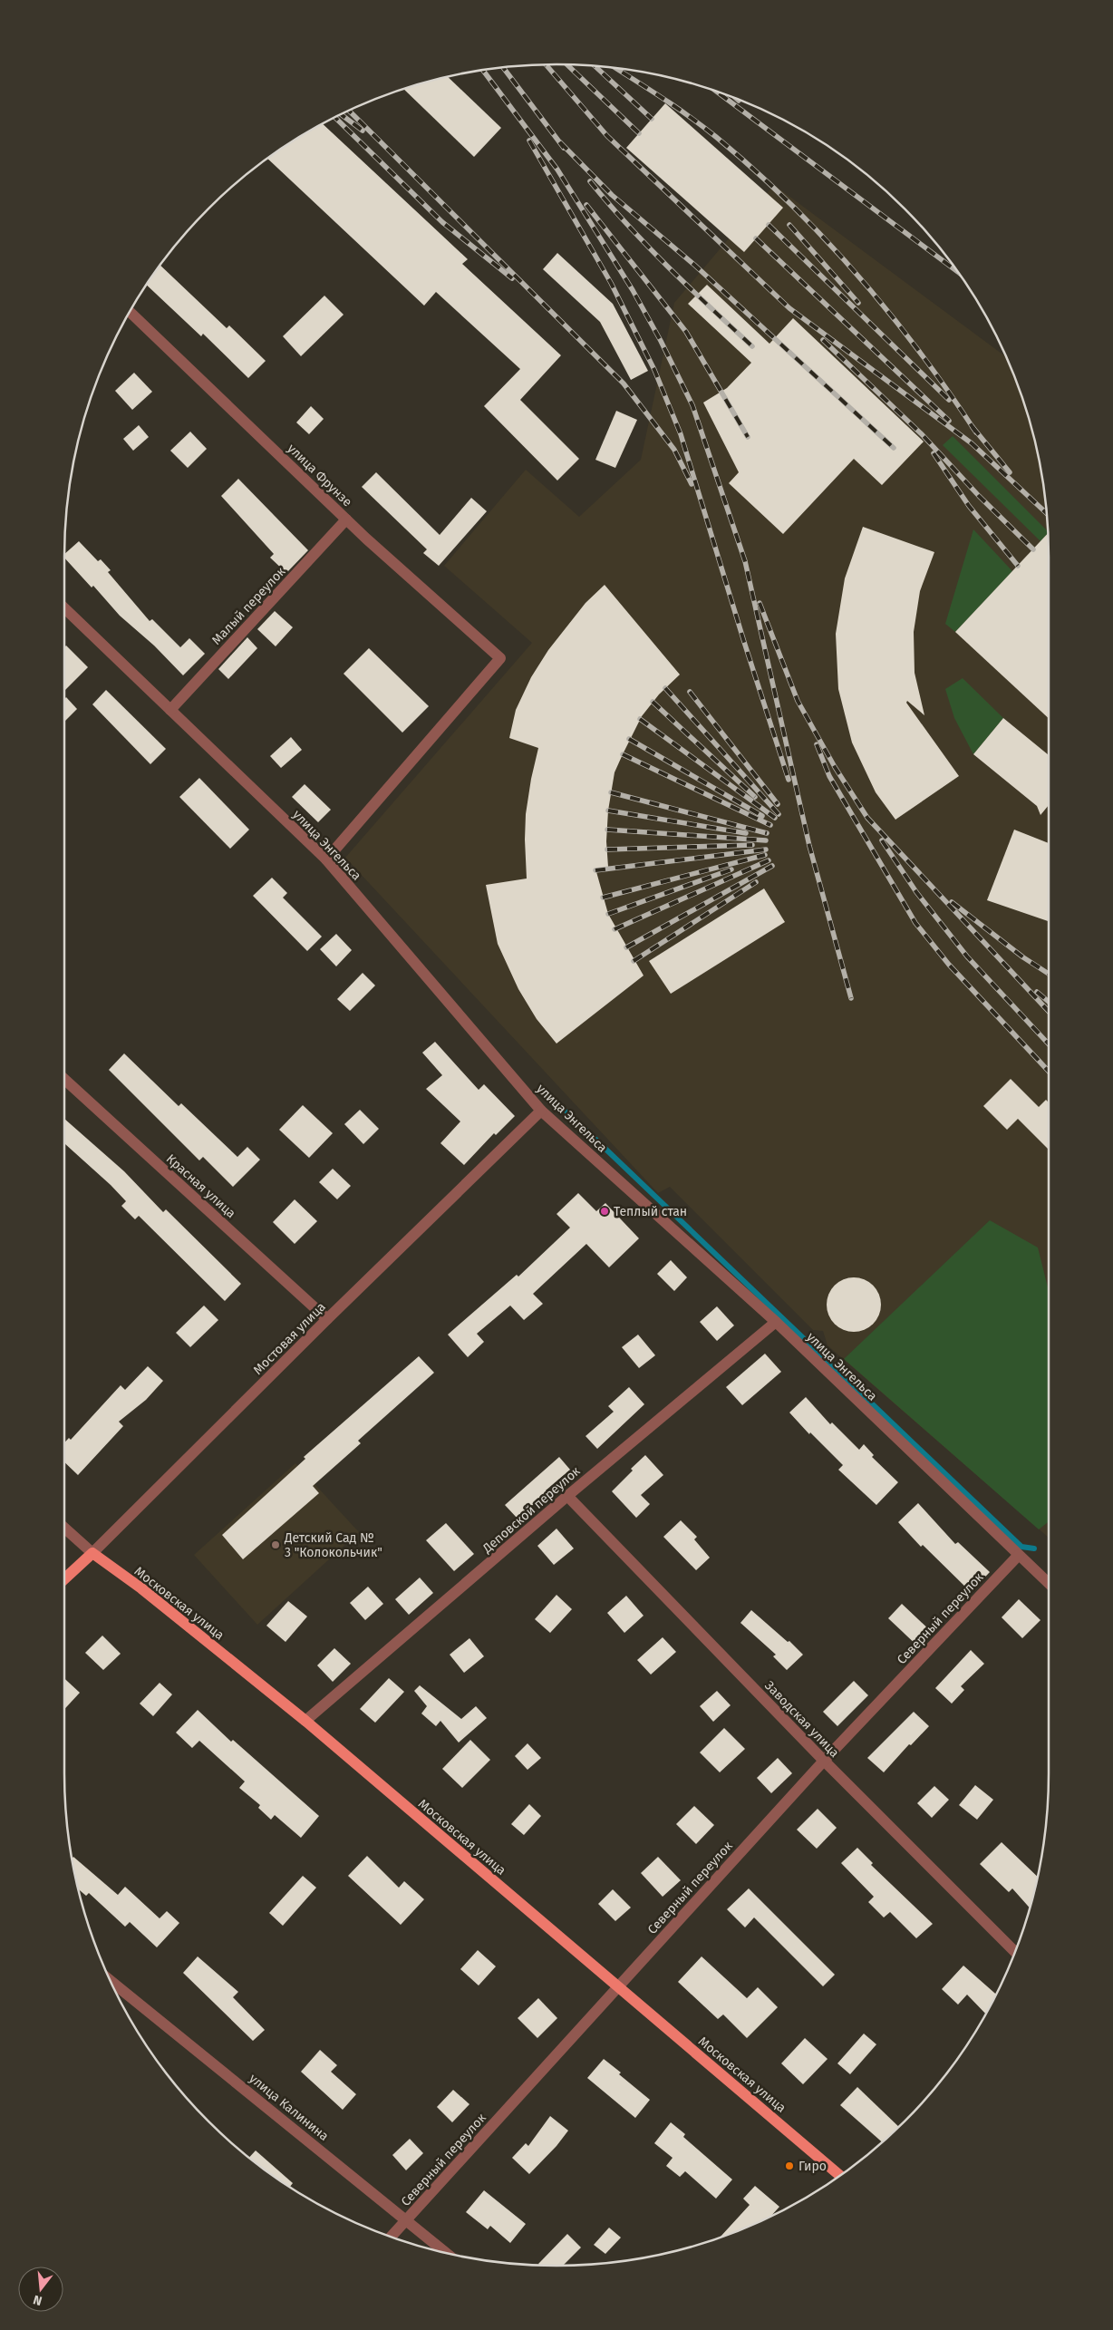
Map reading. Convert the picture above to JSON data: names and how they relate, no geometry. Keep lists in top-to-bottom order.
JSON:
{
  "streets": {
    "main road": ["Мостовая улица", "Московская улица"],
    "street": [
      "улица Фрунзе",
      "Малый переулок",
      "улица Энгельса",
      "Красная улица",
      "Деповской переулок",
      "Северный переулок",
      "Заводская улица",
      "улица Калинина"
    ]
  },
  "crossings": [
    ["улица Фрунзе", "Малый переулок"],
    ["улица Фрунзе", "улица Энгельса"],
    ["Малый переулок", "улица Энгельса"],
    ["улица Энгельса", "Мостовая улица"],
    ["улица Энгельса", "Деповской переулок"],
    ["улица Энгельса", "Северный переулок"],
    ["Красная улица", "Мостовая улица"],
    ["Мостовая улица", "Московская улица"],
    ["Деповской переулок", "Московская улица"],
    ["Деповской переулок", "Заводская улица"],
    ["Московская улица", "Северный переулок"],
    ["Северный переулок", "Заводская улица"],
    ["Северный переулок", "улица Калинина"]
  ],
  "places": ["Теплый стан", "Детский Сад № 3 \"Колокольчик\"", "Гиро"],
  "north": "bottom"
}
